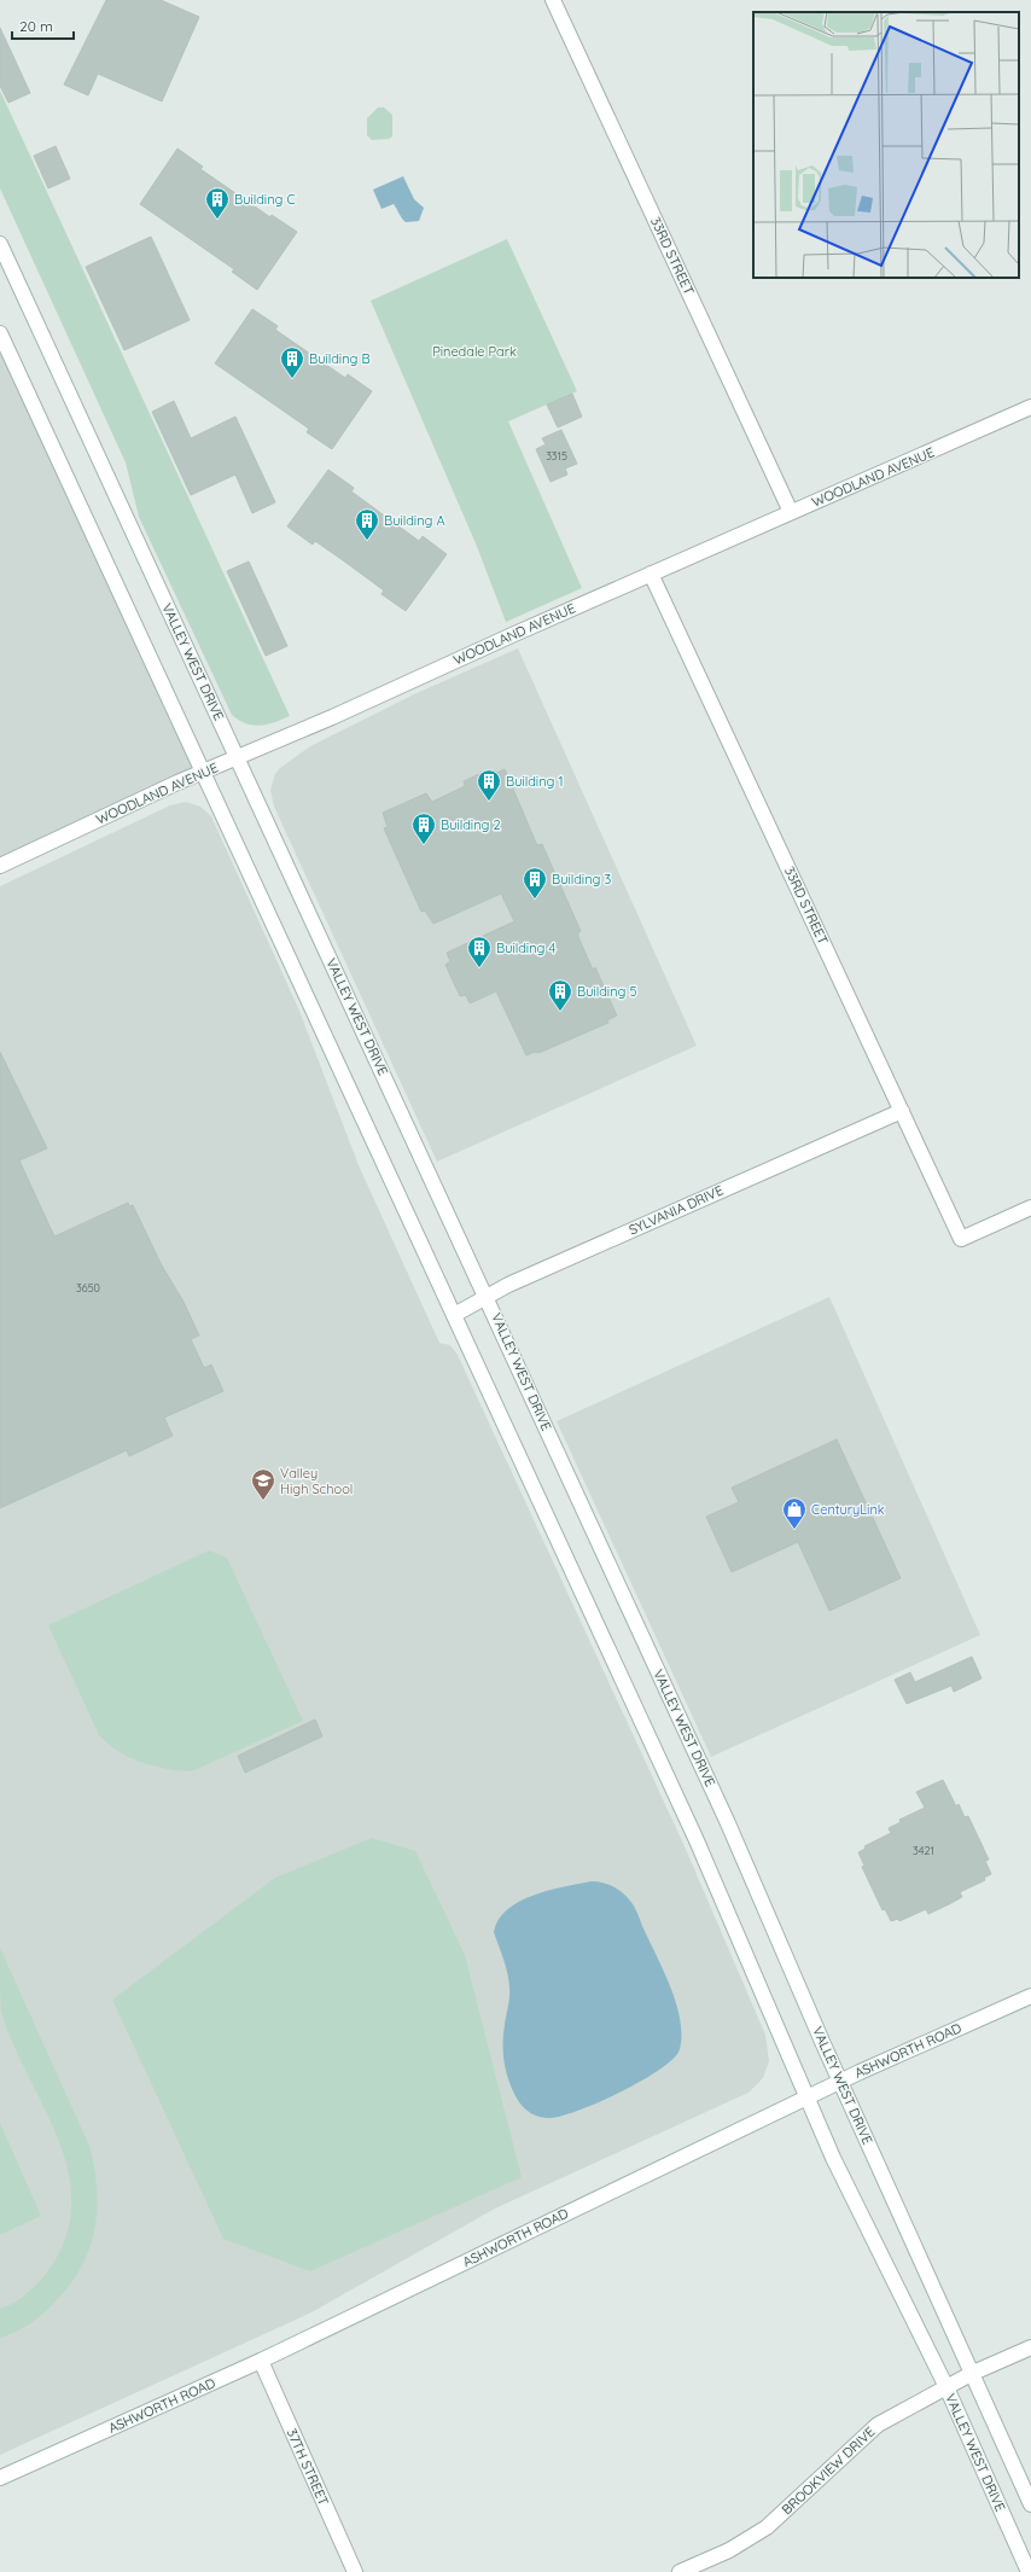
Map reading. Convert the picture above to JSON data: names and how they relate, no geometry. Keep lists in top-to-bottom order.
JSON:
{
  "streets": {
    "main road": [
      "33RD STREET",
      "WOODLAND AVENUE",
      "VALLEY WEST DRIVE",
      "SYLVANIA DRIVE",
      "ASHWORTH ROAD",
      "37TH STREET",
      "BROOKVIEW DRIVE"
    ]
  },
  "crossings": [
    ["33RD STREET", "WOODLAND AVENUE"],
    ["33RD STREET", "SYLVANIA DRIVE"],
    ["WOODLAND AVENUE", "VALLEY WEST DRIVE"],
    ["VALLEY WEST DRIVE", "SYLVANIA DRIVE"],
    ["VALLEY WEST DRIVE", "ASHWORTH ROAD"],
    ["VALLEY WEST DRIVE", "BROOKVIEW DRIVE"],
    ["ASHWORTH ROAD", "37TH STREET"]
  ],
  "parks": ["Pinedale Park"],
  "places": {
    "building": [
      "Building C",
      "Building B",
      "Building A",
      "Building 1",
      "Building 2",
      "Building 3",
      "Building 4",
      "Building 5"
    ],
    "school or university": ["Valley High School"],
    "shop": ["CenturyLink"]
  },
  "house_numbers": ["3315", "3650", "3421"],
  "scale_bar": "20 m"
}
